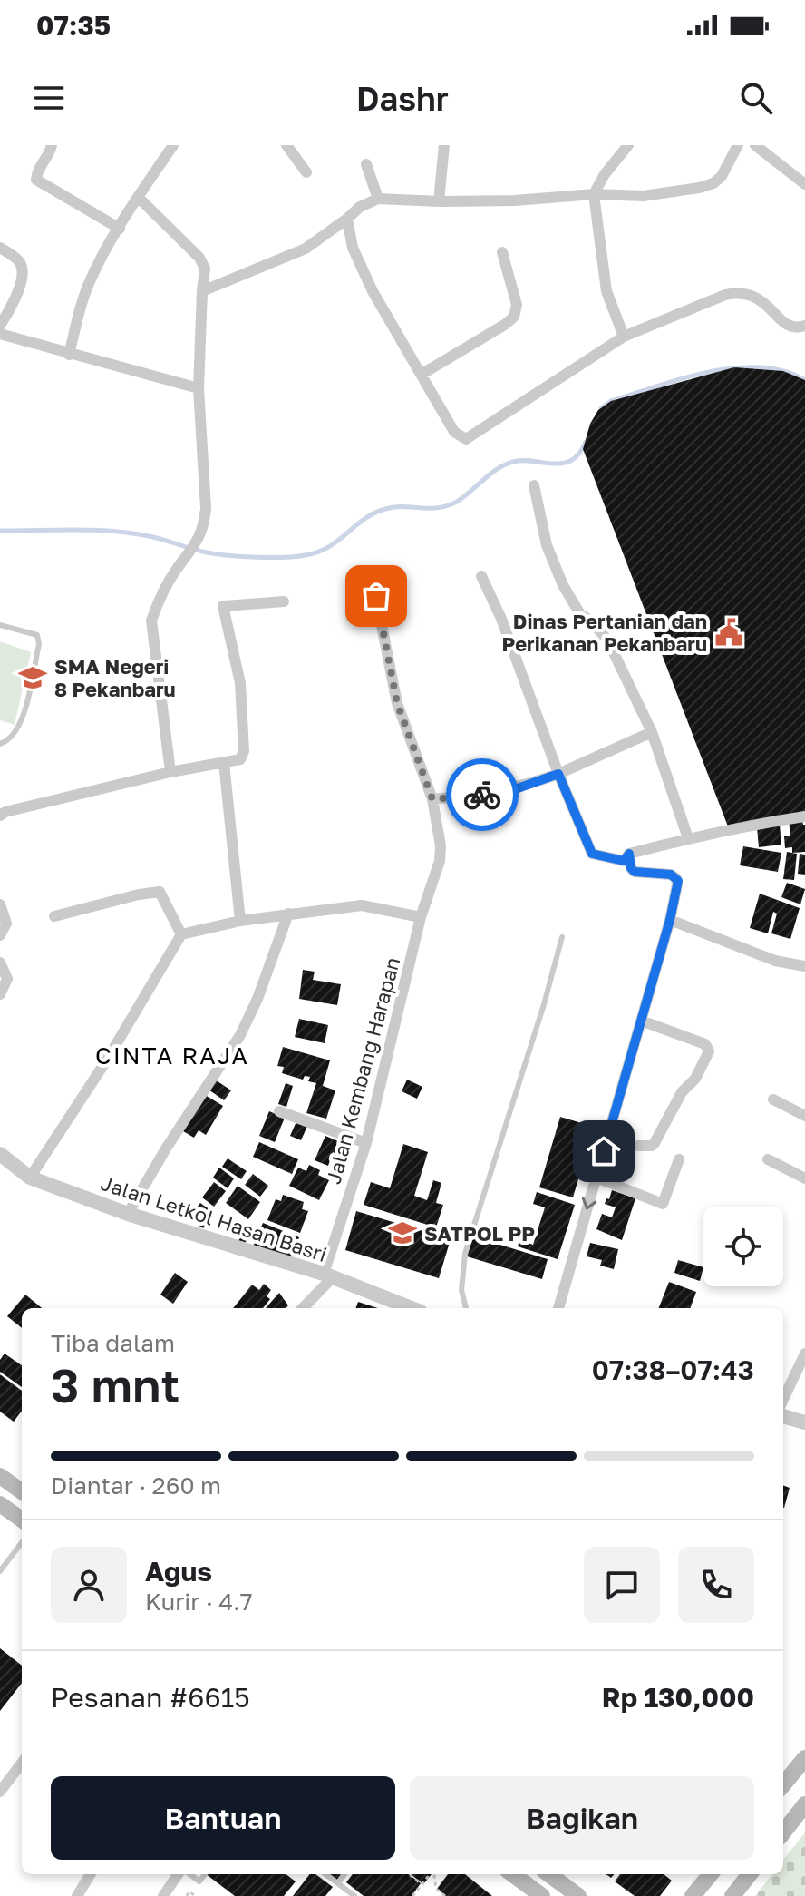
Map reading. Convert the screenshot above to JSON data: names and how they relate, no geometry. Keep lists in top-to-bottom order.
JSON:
{
  "streets": {
    "street": ["Jalan Kembang Harapan", "Jalan Letkol Hasan Basri"]
  },
  "crossings": [
    ["Jalan Kembang Harapan", "Jalan Letkol Hasan Basri"]
  ],
  "districts": ["CINTA RAJA"],
  "places": {
    "public building": ["Dinas Pertanian dan Perikanan Pekanbaru"],
    "school or university": ["SMA Negeri 8 Pekanbaru", "SATPOL PP"]
  },
  "page": {
    "status": "07:35",
    "header": "Dashr",
    "heading": ["3 mnt", "Tiba dalam", "07:38–07:43"],
    "panel": [
      "Agus",
      "Kurir · 4.7",
      "Pesanan #6615",
      "Rp 130,000"
    ],
    "bar": "Diantar · 260 m",
    "buttons": ["Bantuan", "Bagikan"]
  }
}
